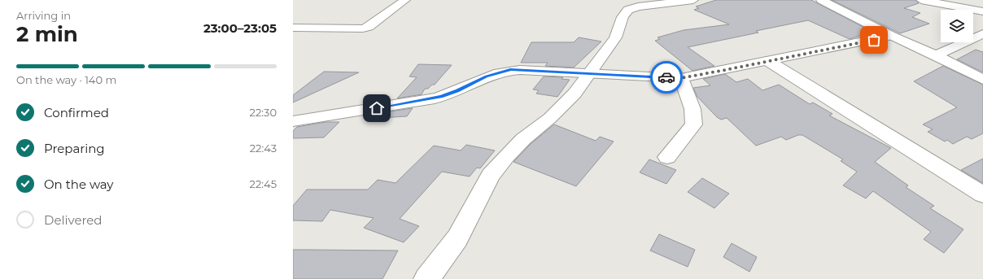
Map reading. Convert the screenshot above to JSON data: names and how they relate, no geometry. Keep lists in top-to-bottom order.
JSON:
{
  "page": {
    "heading": ["2 min", "Arriving in", "23:00–23:05"],
    "bar": "On the way · 140 m",
    "list": [
      ["Confirmed", "22:30"],
      ["Preparing", "22:43"],
      ["On the way", "22:45"],
      "Delivered"
    ]
  }
}
